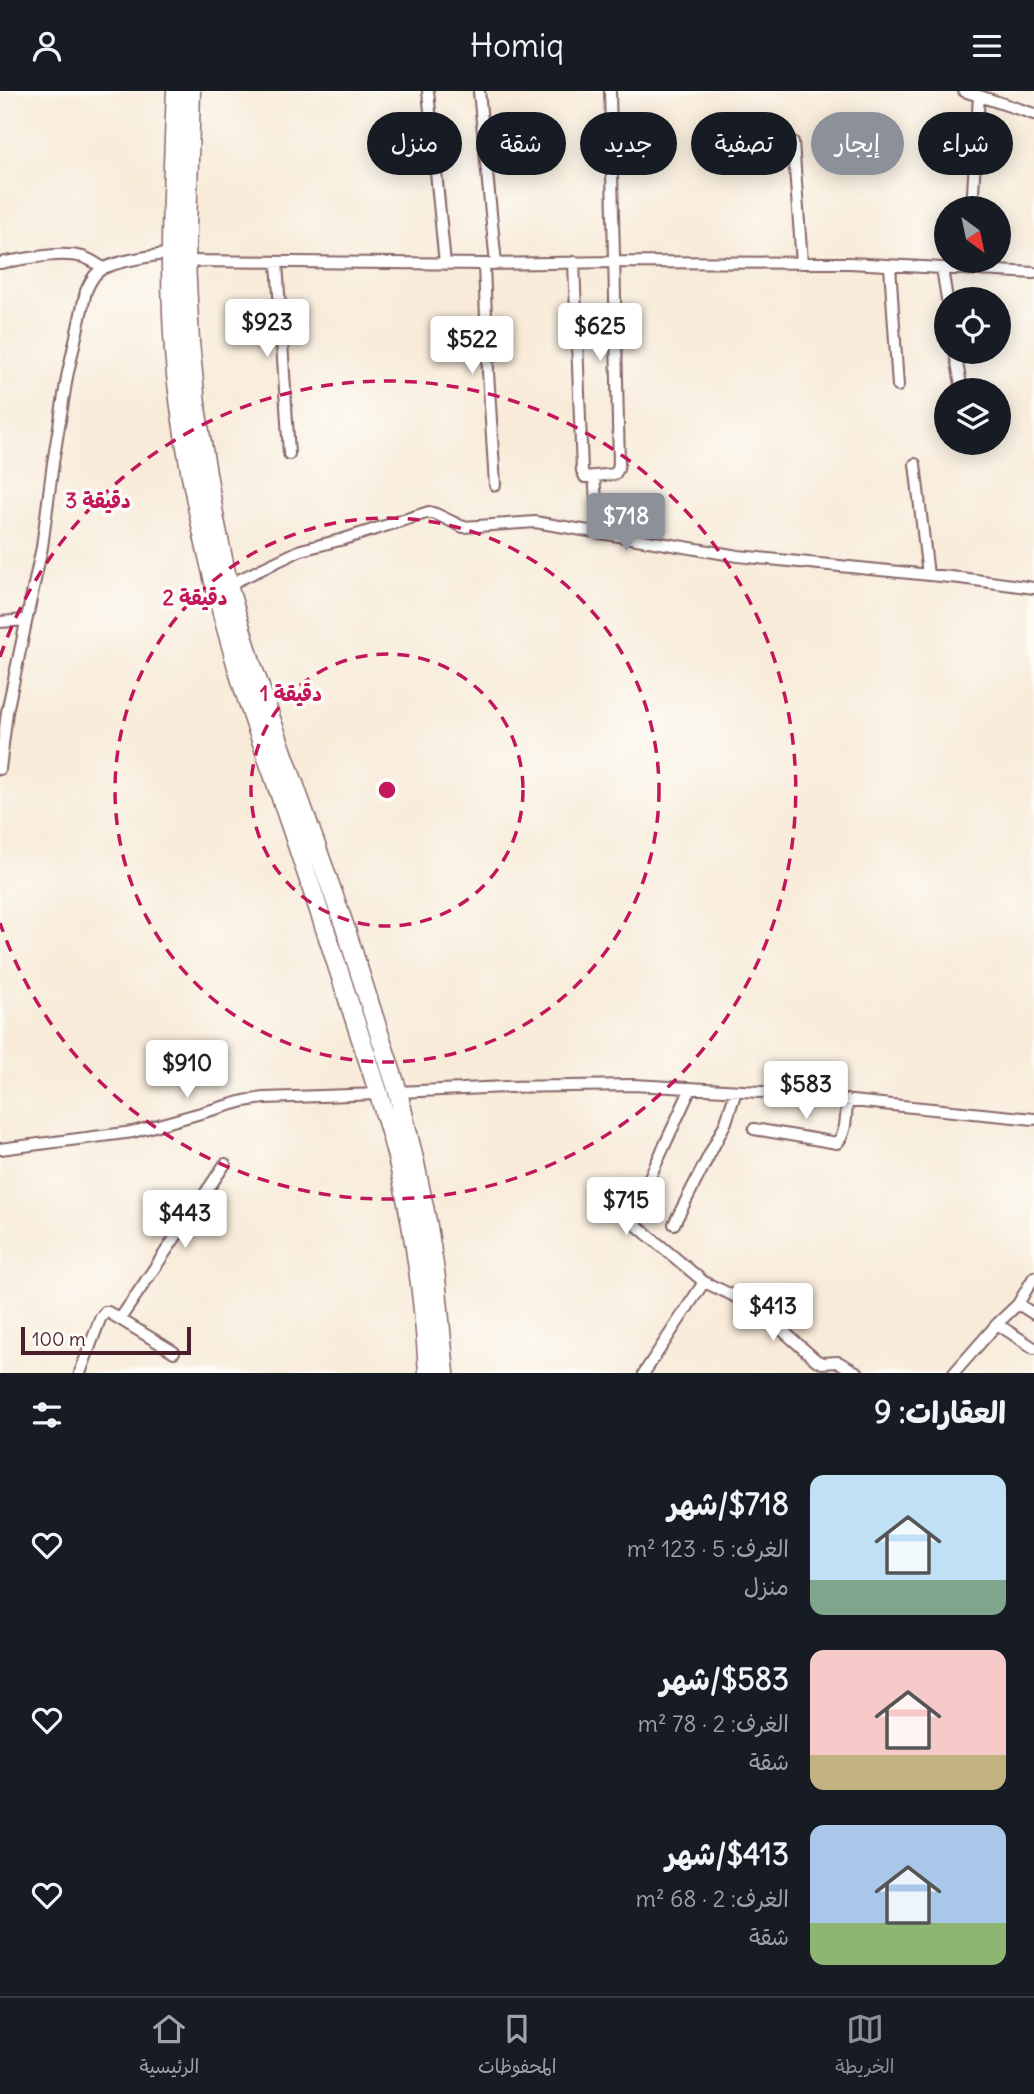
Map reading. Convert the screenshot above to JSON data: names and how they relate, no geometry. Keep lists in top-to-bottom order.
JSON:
{
  "scale_bar": "100 m",
  "north": "bottom right",
  "page": {
    "header": "Homiq",
    "chip": [
      "شراء",
      "إيجار",
      "تصفية",
      "جديد",
      "شقة",
      "منزل"
    ],
    "price": [
      "$923",
      "$625",
      "$522",
      "$718",
      "$910",
      "$583",
      "$715",
      "$443",
      "$413"
    ],
    "scale": "100 m",
    "heading": "العقارات: 9",
    "list": [
      {
        "name": "$718/شهر",
        "note": "الغرف: 5 · 123 m² · منزل"
      },
      {
        "name": "$583/شهر",
        "note": "الغرف: 2 · 78 m² · شقة"
      },
      {
        "name": "$413/شهر",
        "note": "الغرف: 2 · 68 m² · شقة"
      }
    ],
    "tabs": ["الخريطة", "المحفوظات", "الرئيسية"]
  },
  "rings": ["3 دقيقة", "2 دقيقة", "1 دقيقة"]
}
